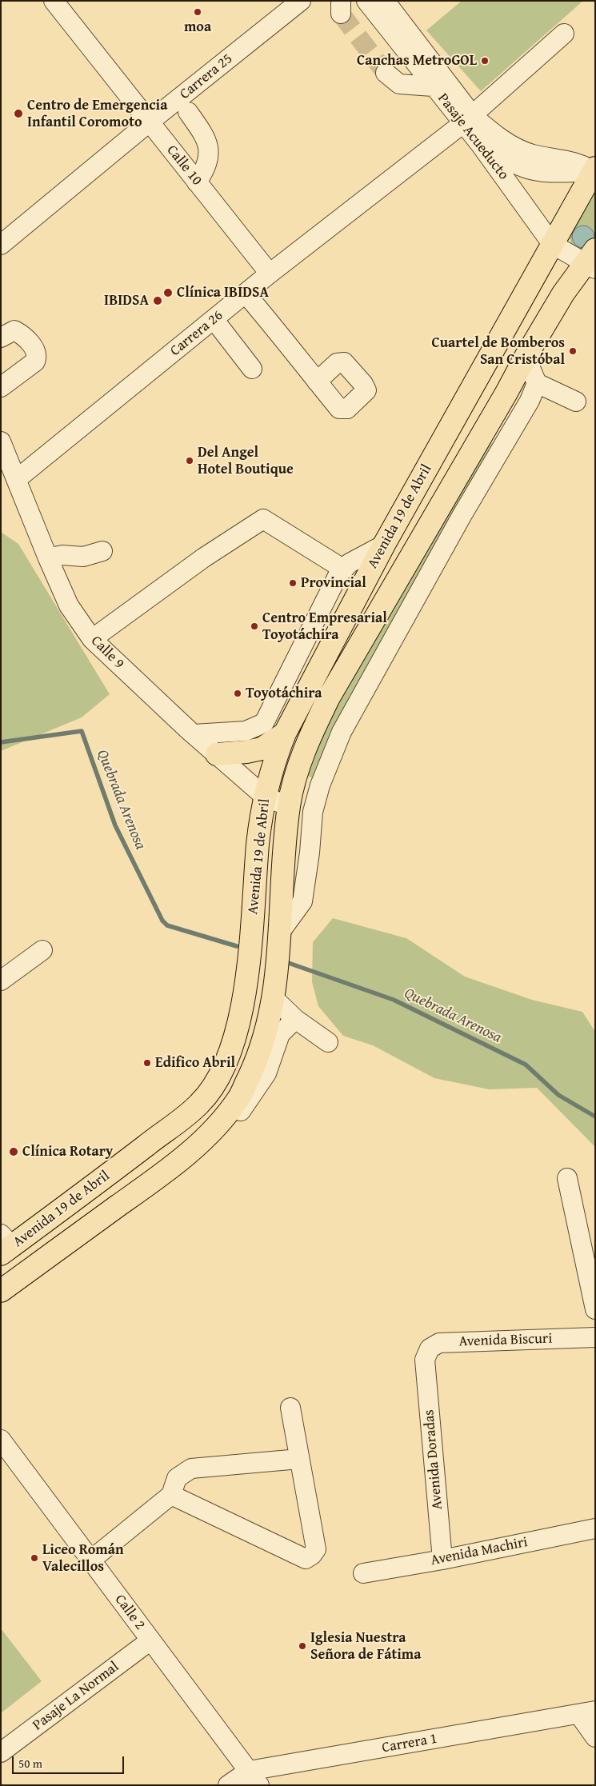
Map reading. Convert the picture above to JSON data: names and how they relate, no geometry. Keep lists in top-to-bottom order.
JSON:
{
  "streets": {
    "main road": ["Avenida 19 de Abril"],
    "street": [
      "Carrera 25",
      "Pasaje Acueducto",
      "Calle 10",
      "Carrera 26",
      "Calle 9",
      "Avenida Biscuri",
      "Avenida Doradas",
      "Avenida Machiri",
      "Calle 2",
      "Pasaje La Normal",
      "Carrera 1"
    ]
  },
  "crossings": [
    ["Carrera 25", "Calle 10"],
    ["Pasaje Acueducto", "Carrera 26"],
    ["Pasaje Acueducto", "Avenida 19 de Abril"],
    ["Calle 10", "Carrera 26"],
    ["Carrera 26", "Calle 9"],
    ["Avenida 19 de Abril", "Calle 9"],
    ["Avenida Biscuri", "Avenida Doradas"],
    ["Avenida Doradas", "Avenida Machiri"],
    ["Calle 2", "Pasaje La Normal"],
    ["Calle 2", "Carrera 1"]
  ],
  "water": ["Quebrada Arenosa"],
  "places": [
    "moa",
    "Canchas MetroGOL",
    "Centro de Emergencia Infantil Coromoto",
    "Clínica IBIDSA",
    "IBIDSA",
    "Cuartel de Bomberos San Cristóbal",
    "Del Angel Hotel Boutique",
    "Provincial",
    "Centro Empresarial Toyotáchira",
    "Toyotáchira",
    "Edifico Abril",
    "Clínica Rotary",
    "Liceo Román Valecillos",
    "Iglesia Nuestra Señora de Fátima"
  ],
  "scale_bar": "50 m"
}
